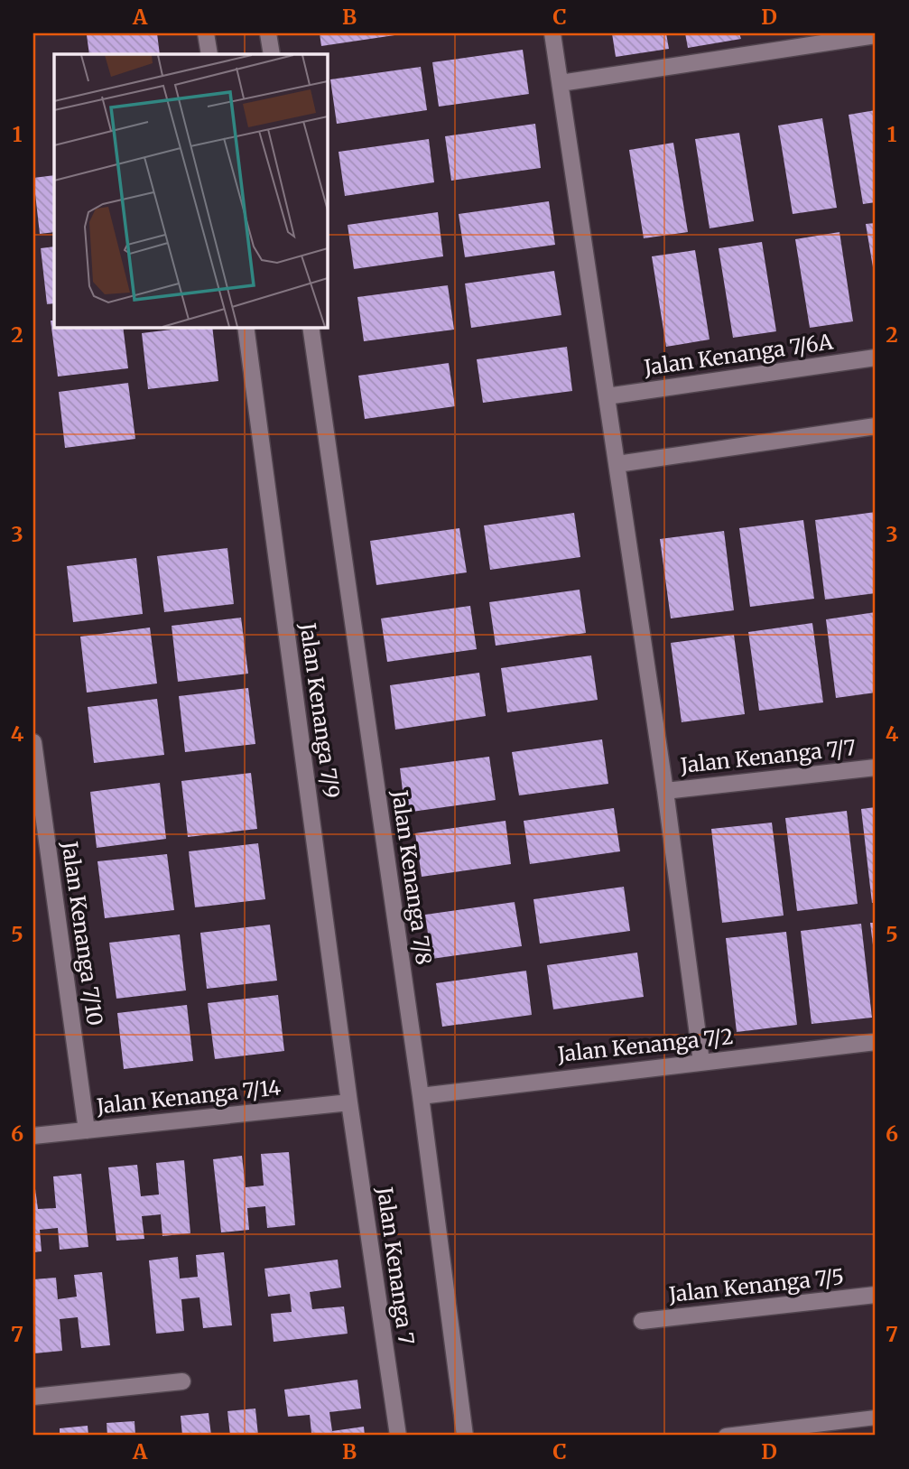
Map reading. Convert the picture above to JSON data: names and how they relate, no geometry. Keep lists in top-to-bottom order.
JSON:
{
  "streets": {
    "street": [
      "Jalan Kenanga 7/6A",
      "Jalan Kenanga 7/9",
      "Jalan Kenanga 7/7",
      "Jalan Kenanga 7/8",
      "Jalan Kenanga 7/10",
      "Jalan Kenanga 7/2",
      "Jalan Kenanga 7/14",
      "Jalan Kenanga 7",
      "Jalan Kenanga 7/5"
    ]
  },
  "crossings": [
    ["Jalan Kenanga 7/9", "Jalan Kenanga 7/14"],
    ["Jalan Kenanga 7/9", "Jalan Kenanga 7"],
    ["Jalan Kenanga 7/8", "Jalan Kenanga 7/2"],
    ["Jalan Kenanga 7/10", "Jalan Kenanga 7/14"],
    ["Jalan Kenanga 7/14", "Jalan Kenanga 7"]
  ],
  "grid": {
    "columns": [
      "A",
      "B",
      "C",
      "D"
    ],
    "rows": [
      "1",
      "2",
      "3",
      "4",
      "5",
      "6",
      "7"
    ]
  }
}
